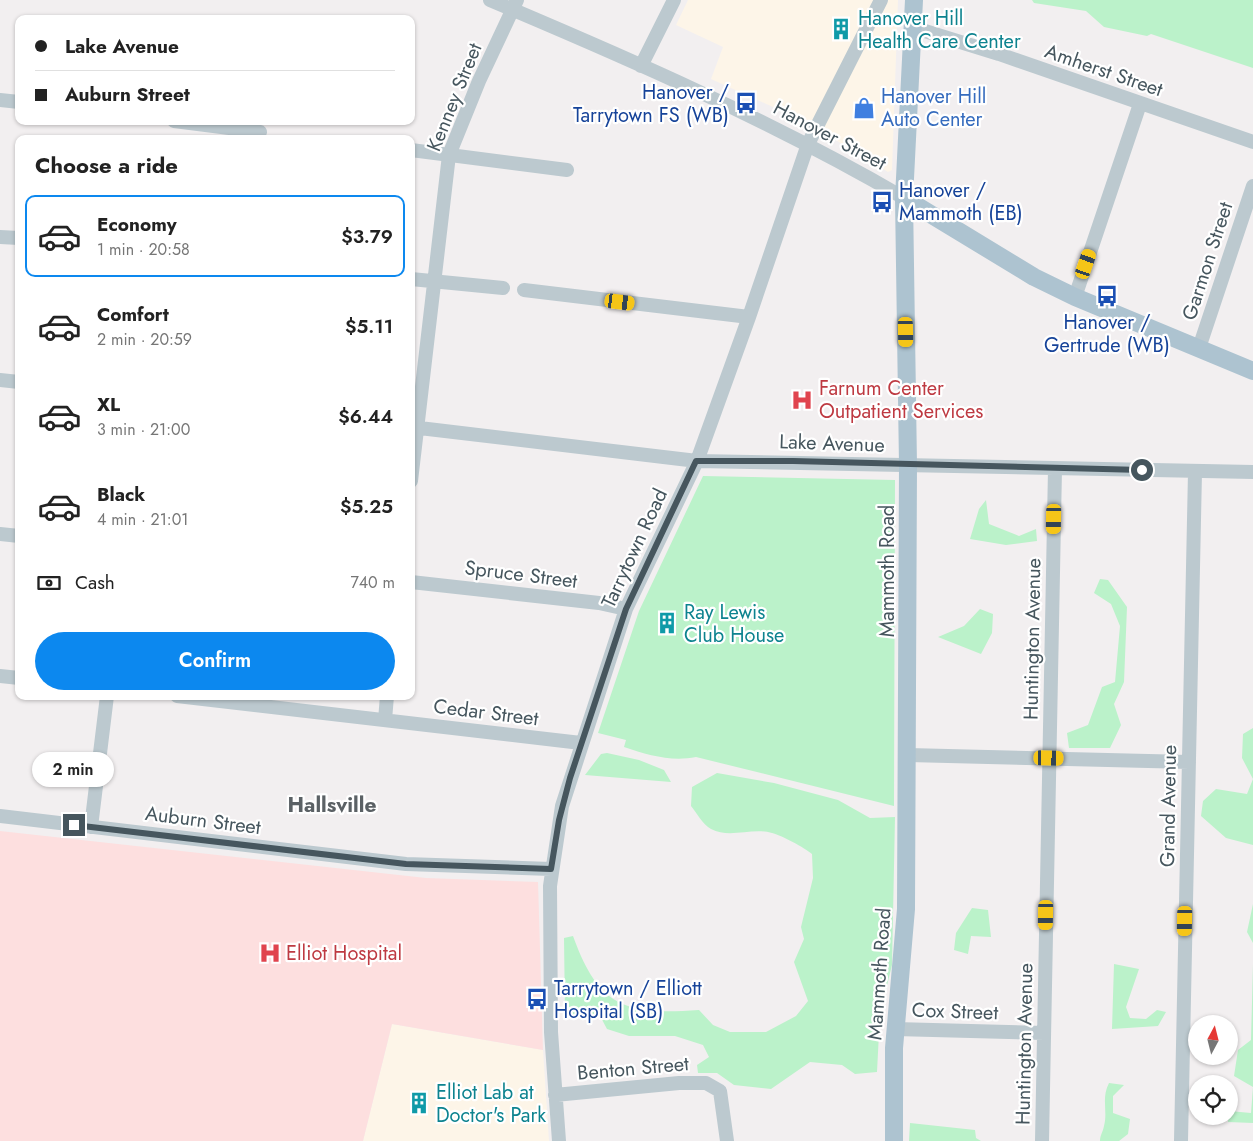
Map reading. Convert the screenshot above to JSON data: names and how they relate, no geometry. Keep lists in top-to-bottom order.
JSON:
{
  "streets": {
    "main road": ["Hanover Street", "Mammoth Road"],
    "street": [
      "Amherst Street",
      "Kenney Street",
      "Garmon Street",
      "Lake Avenue",
      "Tarrytown Road",
      "Spruce Street",
      "Huntington Avenue",
      "Cedar Street",
      "Grand Avenue",
      "Auburn Street",
      "Cox Street",
      "Benton Street"
    ]
  },
  "crossings": [
    ["Amherst Street", "Mammoth Road"],
    ["Kenney Street", "Hanover Street"],
    ["Hanover Street", "Garmon Street"],
    ["Hanover Street", "Tarrytown Road"],
    ["Hanover Street", "Mammoth Road"],
    ["Lake Avenue", "Tarrytown Road"],
    ["Lake Avenue", "Mammoth Road"],
    ["Lake Avenue", "Huntington Avenue"],
    ["Lake Avenue", "Grand Avenue"],
    ["Tarrytown Road", "Spruce Street"],
    ["Tarrytown Road", "Cedar Street"],
    ["Tarrytown Road", "Auburn Street"],
    ["Tarrytown Road", "Benton Street"],
    ["Mammoth Road", "Cox Street"],
    ["Huntington Avenue", "Cox Street"]
  ],
  "districts": ["Hallsville"],
  "places": {
    "building": ["Hanover Hill Health Care Center", "Ray Lewis Club House", "Elliot Lab at Doctor's Park"],
    "bus stop": [
      "Hanover / Tarrytown FS (WB)",
      "Hanover / Mammoth (EB)",
      "Hanover / Gertrude (WB)",
      "Tarrytown / Elliott Hospital (SB)"
    ],
    "shop": ["Hanover Hill Auto Center"],
    "hospital": ["Farnum Center Outpatient Services", "Elliot Hospital"]
  },
  "north": "top",
  "page": {
    "banner": ["Lake Avenue", "Auburn Street"],
    "heading": "Choose a ride",
    "list": [
      {
        "name": "Economy",
        "note": "1 min · 20:58",
        "value": "$3.79"
      },
      {
        "name": "Comfort",
        "note": "2 min · 20:59",
        "value": "$5.11"
      },
      {
        "name": "XL",
        "note": "3 min · 21:00",
        "value": "$6.44"
      },
      {
        "name": "Black",
        "note": "4 min · 21:01",
        "value": "$5.25"
      }
    ],
    "pay": ["Cash", "740 m"],
    "buttons": "Confirm",
    "bubble": "2 min"
  }
}
